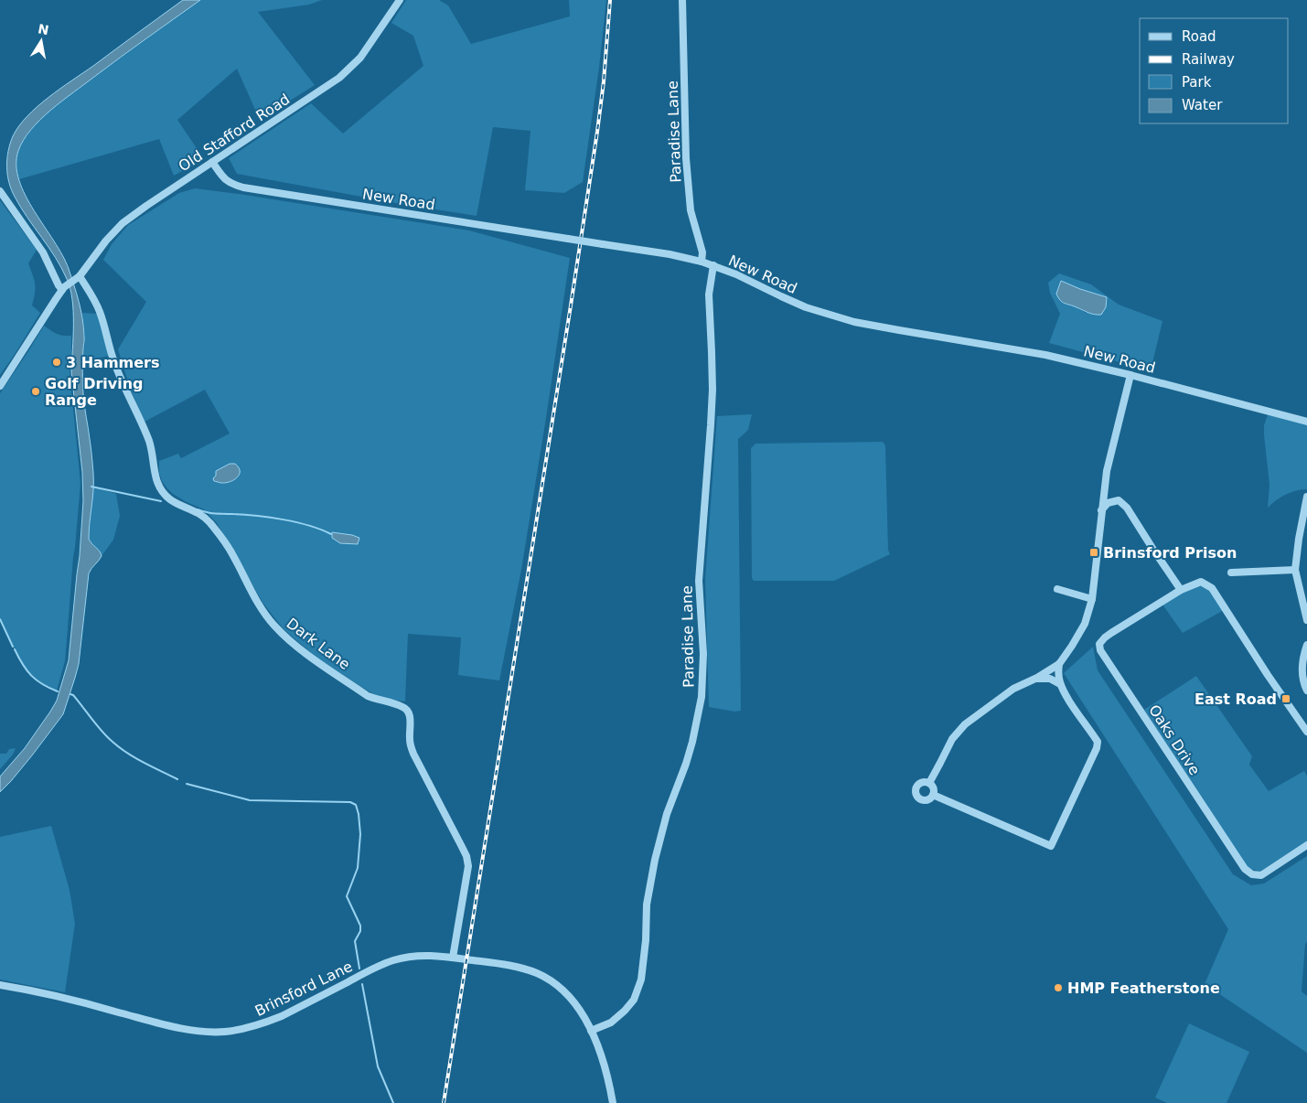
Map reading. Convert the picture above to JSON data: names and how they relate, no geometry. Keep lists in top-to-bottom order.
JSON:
{
  "streets": {
    "street": [
      "Paradise Lane",
      "Old Stafford Road",
      "New Road",
      "Dark Lane",
      "Oaks Drive",
      "Brinsford Lane"
    ]
  },
  "crossings": [
    ["Paradise Lane", "New Road"],
    ["Paradise Lane", "Brinsford Lane"],
    ["Old Stafford Road", "New Road"],
    ["Old Stafford Road", "Dark Lane"],
    ["Dark Lane", "Brinsford Lane"]
  ],
  "places": {
    "other": ["3 Hammers", "Golf Driving Range", "HMP Featherstone"],
    "transit": ["Brinsford Prison", "East Road"]
  },
  "legend": [
    "Road",
    "Railway",
    "Park",
    "Water"
  ],
  "north": "top"
}
